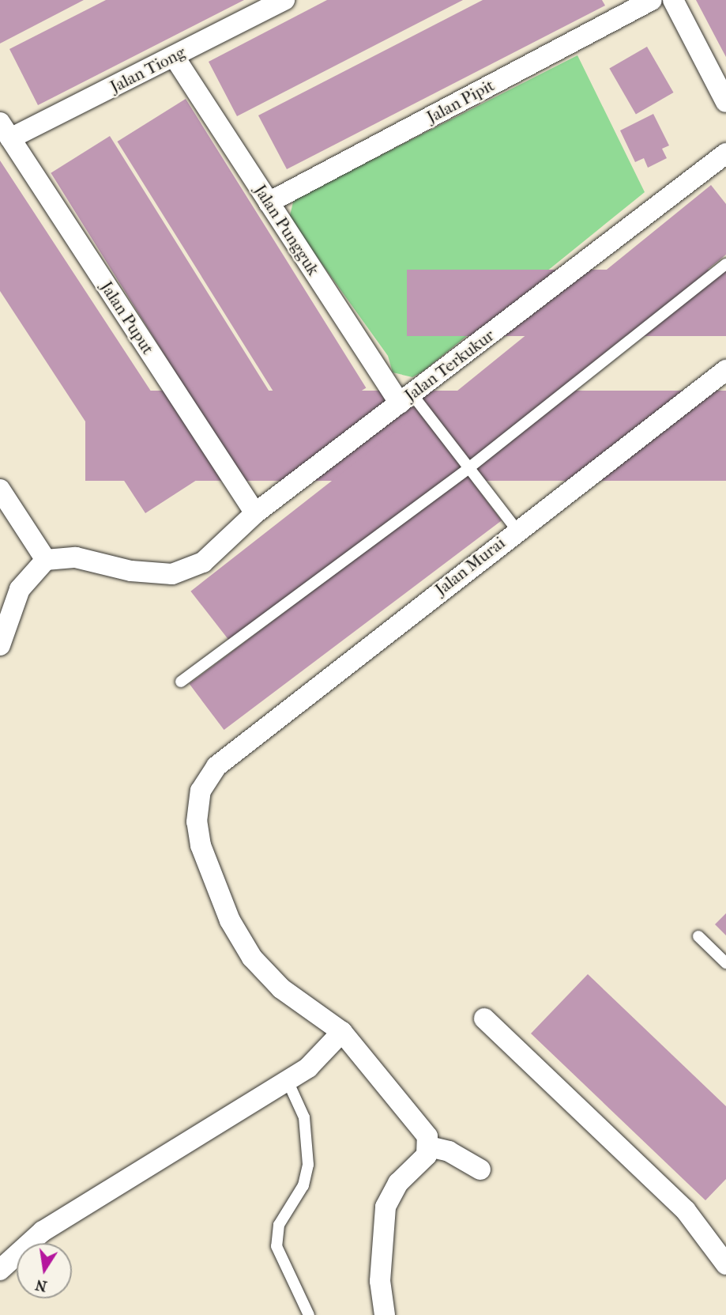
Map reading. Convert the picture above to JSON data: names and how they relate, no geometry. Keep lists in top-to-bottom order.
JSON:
{
  "streets": {
    "street": [
      "Jalan Tiong",
      "Jalan Pipit",
      "Jalan Pungguk",
      "Jalan Puput",
      "Jalan Terkukur",
      "Jalan Murai"
    ]
  },
  "crossings": [
    ["Jalan Tiong", "Jalan Pungguk"],
    ["Jalan Tiong", "Jalan Puput"],
    ["Jalan Pipit", "Jalan Pungguk"],
    ["Jalan Pungguk", "Jalan Terkukur"],
    ["Jalan Puput", "Jalan Terkukur"]
  ],
  "north": "bottom"
}
